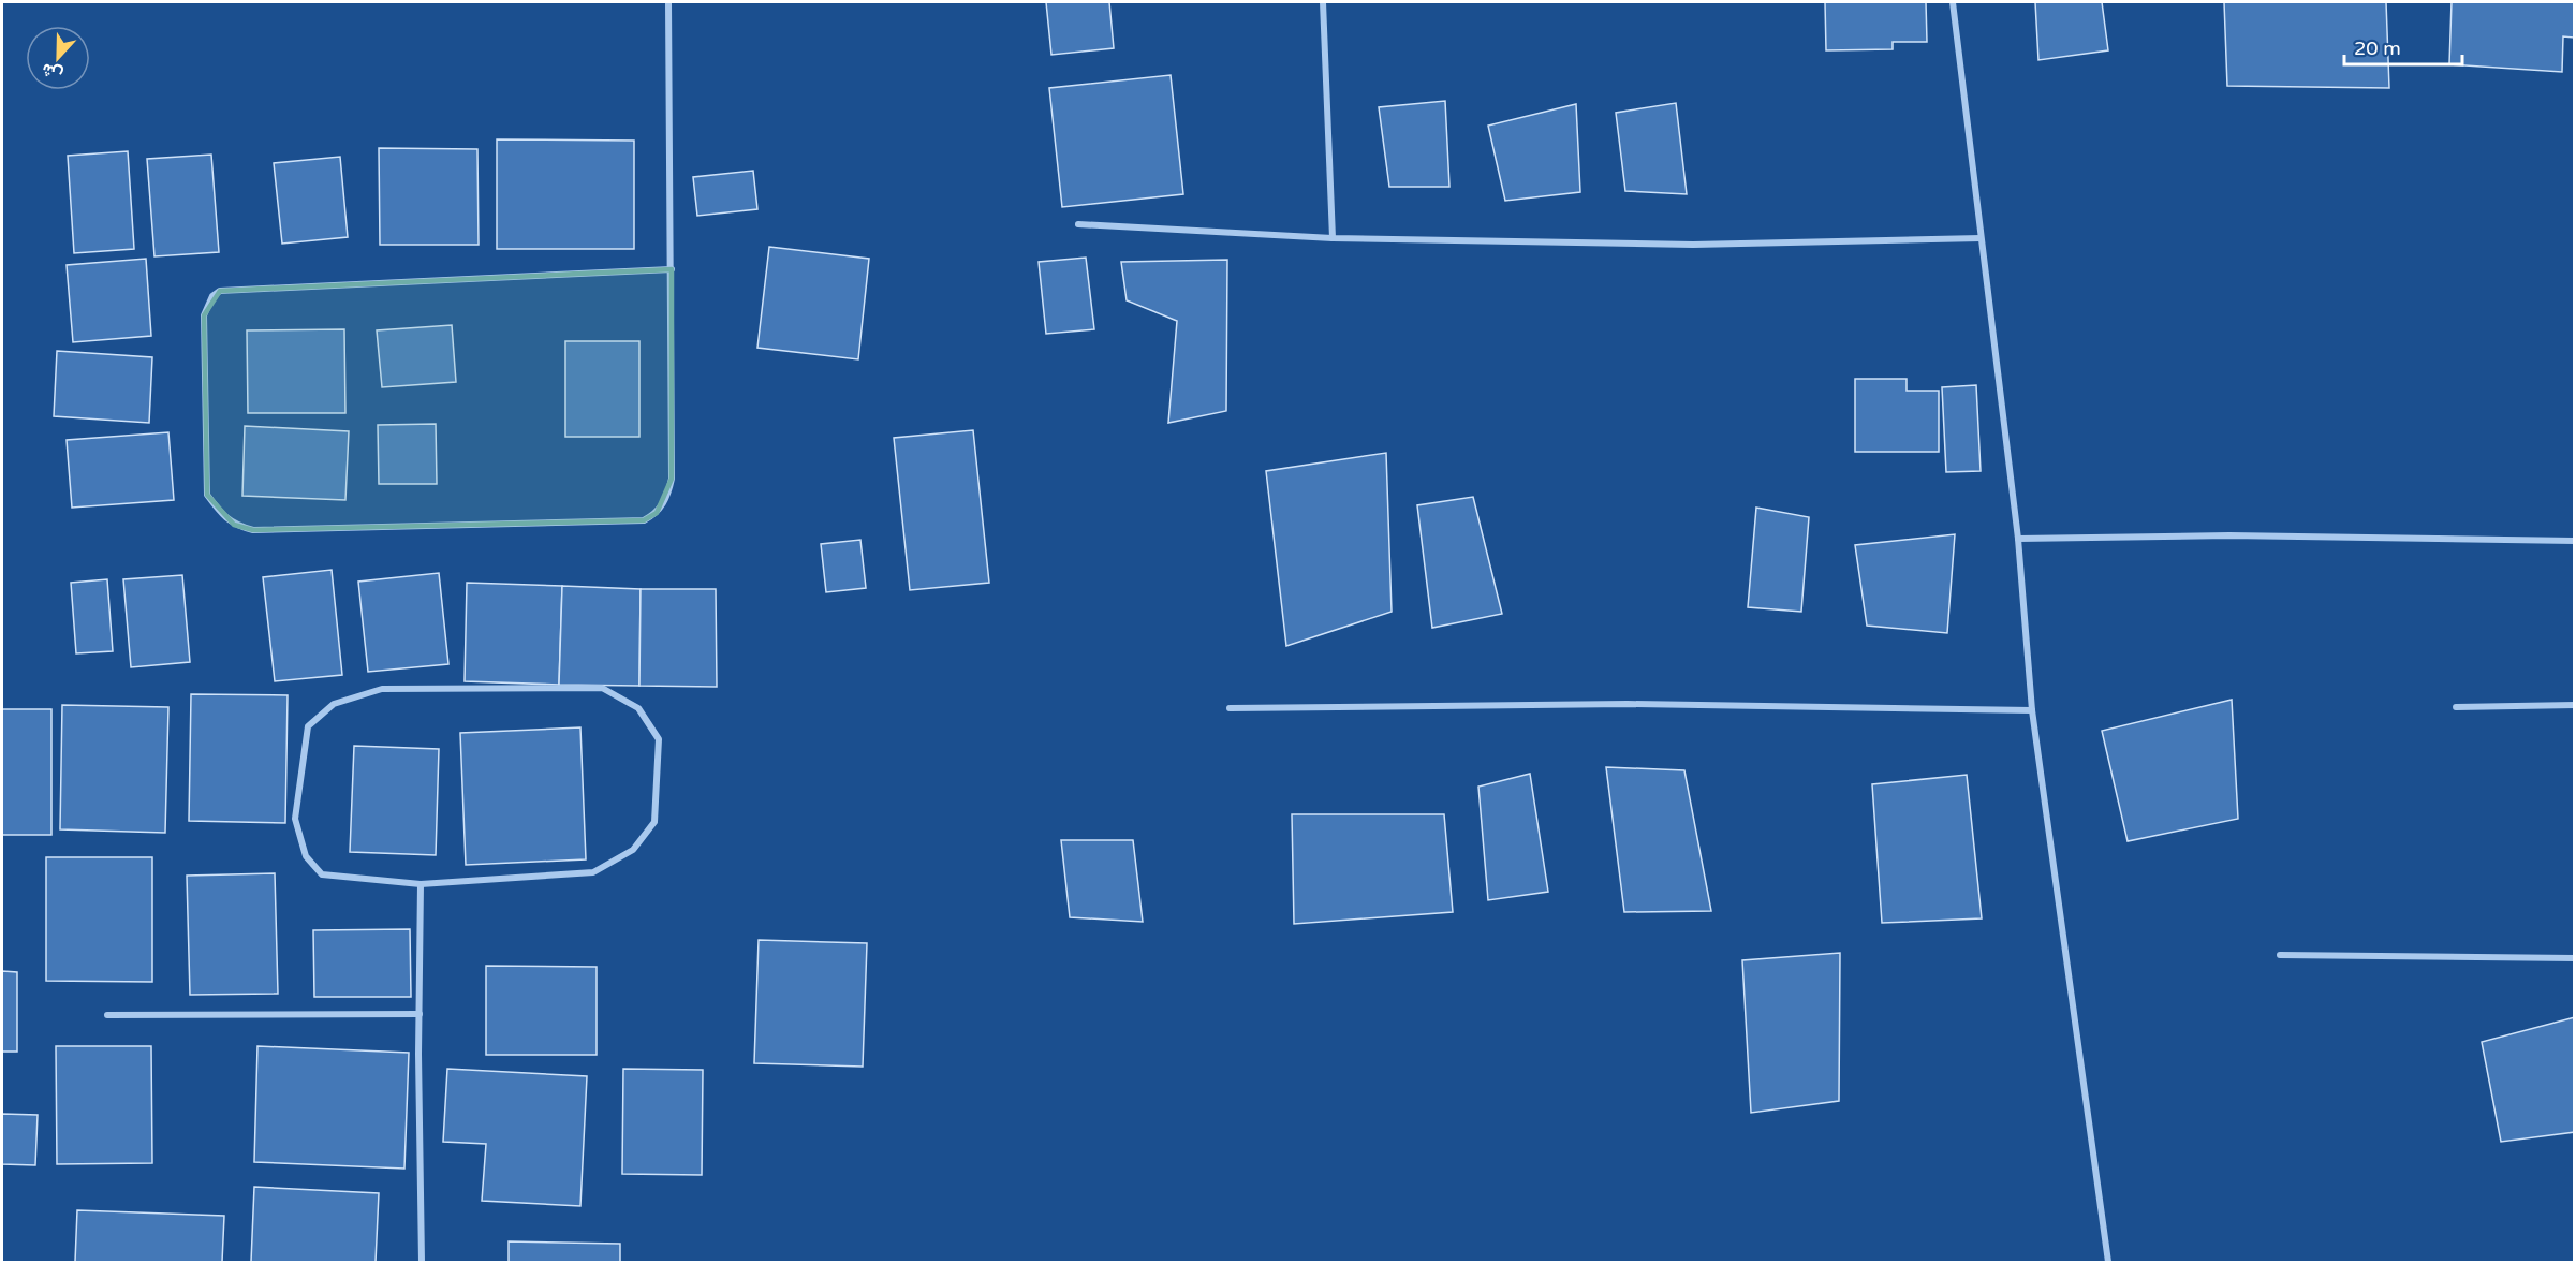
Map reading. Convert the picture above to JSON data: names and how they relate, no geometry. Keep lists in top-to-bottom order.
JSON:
{
  "scale_bar": "20 m",
  "north": "bottom"
}
